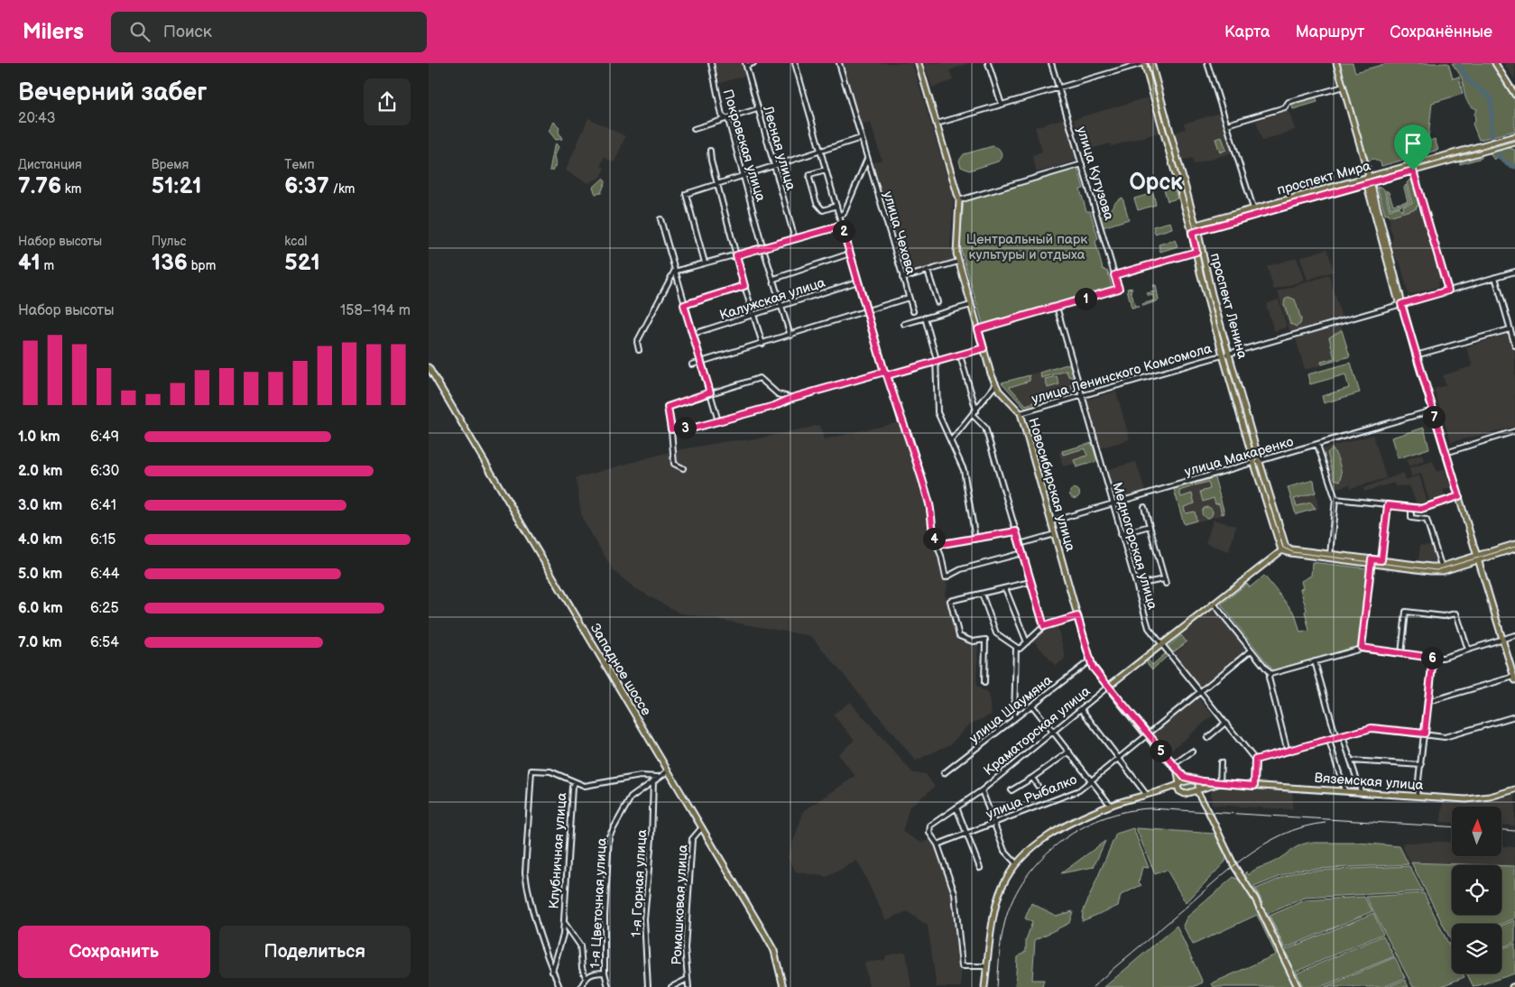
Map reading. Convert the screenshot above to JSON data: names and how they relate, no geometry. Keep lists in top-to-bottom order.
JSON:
{
  "streets": {
    "main road": [
      "проспект Мира",
      "проспект Ленина",
      "Новосибирская улица",
      "Западное шоссе",
      "Краматорская улица",
      "Вяземская улица"
    ],
    "street": [
      "Покровская улица",
      "Лесная улица",
      "улица Кутузова",
      "улица Чехова",
      "Калужская улица",
      "улица Ленинского Комсомола",
      "улица Макаренко",
      "Медногорская улица",
      "улица Шаумяна",
      "улица Рыбалко",
      "Клубничная улица",
      "1-я Горная улица",
      "1-я Цветочная улица",
      "Ромашковая улица"
    ]
  },
  "crossings": [
    ["Покровская улица", "Калужская улица"],
    ["улица Кутузова", "Медногорская улица"],
    ["проспект Мира", "проспект Ленина"],
    ["проспект Ленина", "улица Ленинского Комсомола"],
    ["проспект Ленина", "улица Макаренко"],
    ["проспект Ленина", "Краматорская улица"],
    ["улица Ленинского Комсомола", "Новосибирская улица"],
    ["улица Ленинского Комсомола", "Медногорская улица"],
    ["улица Макаренко", "Новосибирская улица"],
    ["улица Макаренко", "Медногорская улица"],
    ["Новосибирская улица", "улица Шаумяна"],
    ["Новосибирская улица", "Краматорская улица"],
    ["Новосибирская улица", "улица Рыбалко"],
    ["Медногорская улица", "Краматорская улица"],
    ["Медногорская улица", "улица Рыбалко"],
    ["Западное шоссе", "Ромашковая улица"],
    ["Краматорская улица", "улица Рыбалко"],
    ["1-я Горная улица", "1-я Цветочная улица"]
  ],
  "districts": ["Орск"],
  "parks": ["Центральный парк культуры и отдыха"],
  "north": "top",
  "page": {
    "header": "Milers",
    "search": "Поиск",
    "nav": ["Карта", "Маршрут", "Сохранённые"],
    "heading": ["Вечерний забег", "20:43"],
    "stats": [
      ["Дистанция", "7.76 km"],
      ["Время", "51:21"],
      ["Темп", "6:37 /km"],
      ["Набор высоты", "41 m"],
      ["Пульс", "136 bpm"],
      ["kcal", "521"]
    ],
    "pins": [
      "2",
      "1",
      "7",
      "3",
      "4",
      "6",
      "5"
    ],
    "chart": ["Набор высоты", "158–194 m"],
    "list": [
      {
        "name": "1.0 km",
        "note": "6:49"
      },
      {
        "name": "2.0 km",
        "note": "6:30"
      },
      {
        "name": "3.0 km",
        "note": "6:41"
      },
      {
        "name": "4.0 km",
        "note": "6:15"
      },
      {
        "name": "5.0 km",
        "note": "6:44"
      },
      {
        "name": "6.0 km",
        "note": "6:25"
      },
      {
        "name": "7.0 km",
        "note": "6:54"
      }
    ],
    "buttons": ["Сохранить", "Поделиться"]
  }
}
